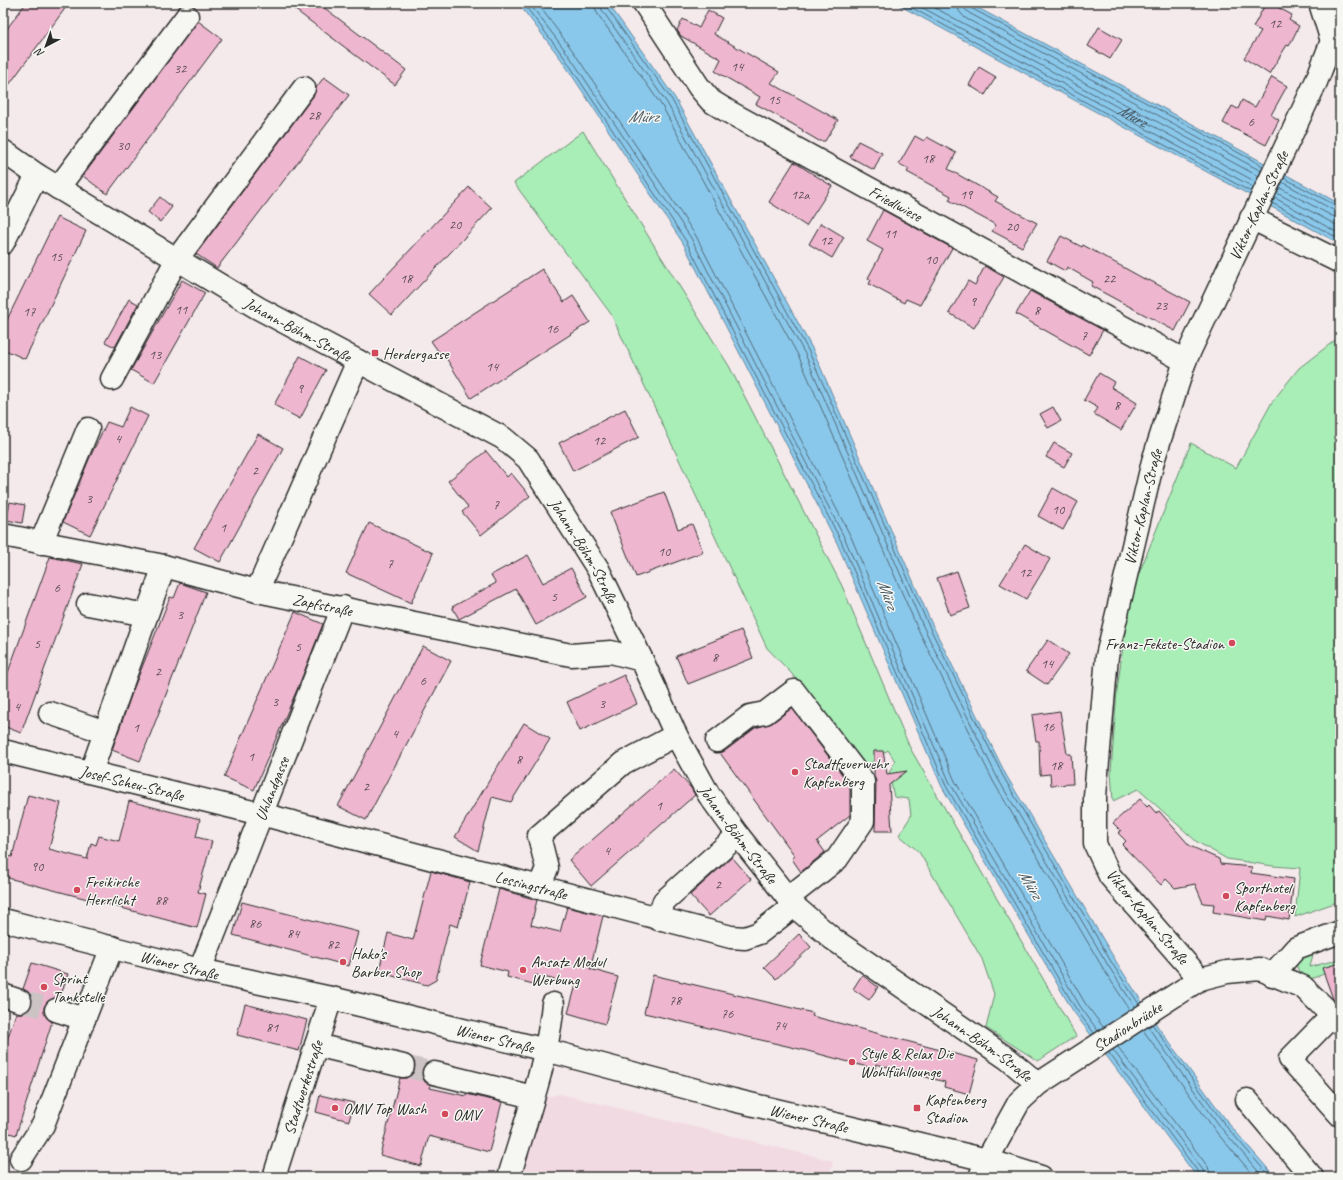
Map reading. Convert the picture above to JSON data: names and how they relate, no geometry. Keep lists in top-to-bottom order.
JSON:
{
  "streets": {
    "street": [
      "Friedlwiese",
      "Viktor-Kaplan-Straße",
      "Johann-Böhm-Straße",
      "Zapfstraße",
      "Josef-Scheu-Straße",
      "Uhlandgasse",
      "Lessingstraße",
      "Wiener Straße",
      "Stadionbrücke",
      "Stadtwerkestraße"
    ]
  },
  "crossings": [
    ["Friedlwiese", "Viktor-Kaplan-Straße"],
    ["Viktor-Kaplan-Straße", "Stadionbrücke"],
    ["Johann-Böhm-Straße", "Zapfstraße"],
    ["Johann-Böhm-Straße", "Lessingstraße"],
    ["Johann-Böhm-Straße", "Stadionbrücke"],
    ["Zapfstraße", "Uhlandgasse"],
    ["Josef-Scheu-Straße", "Uhlandgasse"],
    ["Josef-Scheu-Straße", "Lessingstraße"],
    ["Uhlandgasse", "Lessingstraße"],
    ["Uhlandgasse", "Wiener Straße"],
    ["Wiener Straße", "Stadtwerkestraße"]
  ],
  "water": ["Mürz"],
  "places": {
    "transit": ["Herdergasse", "Kapfenberg Stadion"],
    "other": [
      "Franz-Fekete-Stadion",
      "Stadtfeuerwehr Kapfenberg",
      "Freikirche Herrlicht",
      "Sporthotel Kapfenberg",
      "Hako's Barber Shop",
      "Ansatz Modul Werbung",
      "Sprint Tankstelle",
      "Style & Relax Die Wohlfühllounge",
      "OMV Top Wash",
      "OMV"
    ]
  },
  "house_numbers": [
    "12",
    "14",
    "32",
    "15",
    "28",
    "6",
    "30",
    "18",
    "12a",
    "19",
    "20",
    "20",
    "11",
    "12",
    "15",
    "10",
    "18",
    "22",
    "9",
    "23",
    "11",
    "8",
    "17",
    "16",
    "7",
    "13",
    "14",
    "9",
    "8",
    "4",
    "12",
    "2",
    "3",
    "7",
    "10",
    "1",
    "10",
    "7",
    "12",
    "6",
    "5",
    "3",
    "5",
    "5",
    "8",
    "14",
    "2",
    "6",
    "3",
    "3",
    "4",
    "16",
    "1",
    "4",
    "1",
    "8",
    "18",
    "2",
    "1",
    "4",
    "90",
    "2",
    "88",
    "86",
    "84",
    "82",
    "78",
    "76",
    "74",
    "81"
  ],
  "north": "bottom left"
}
